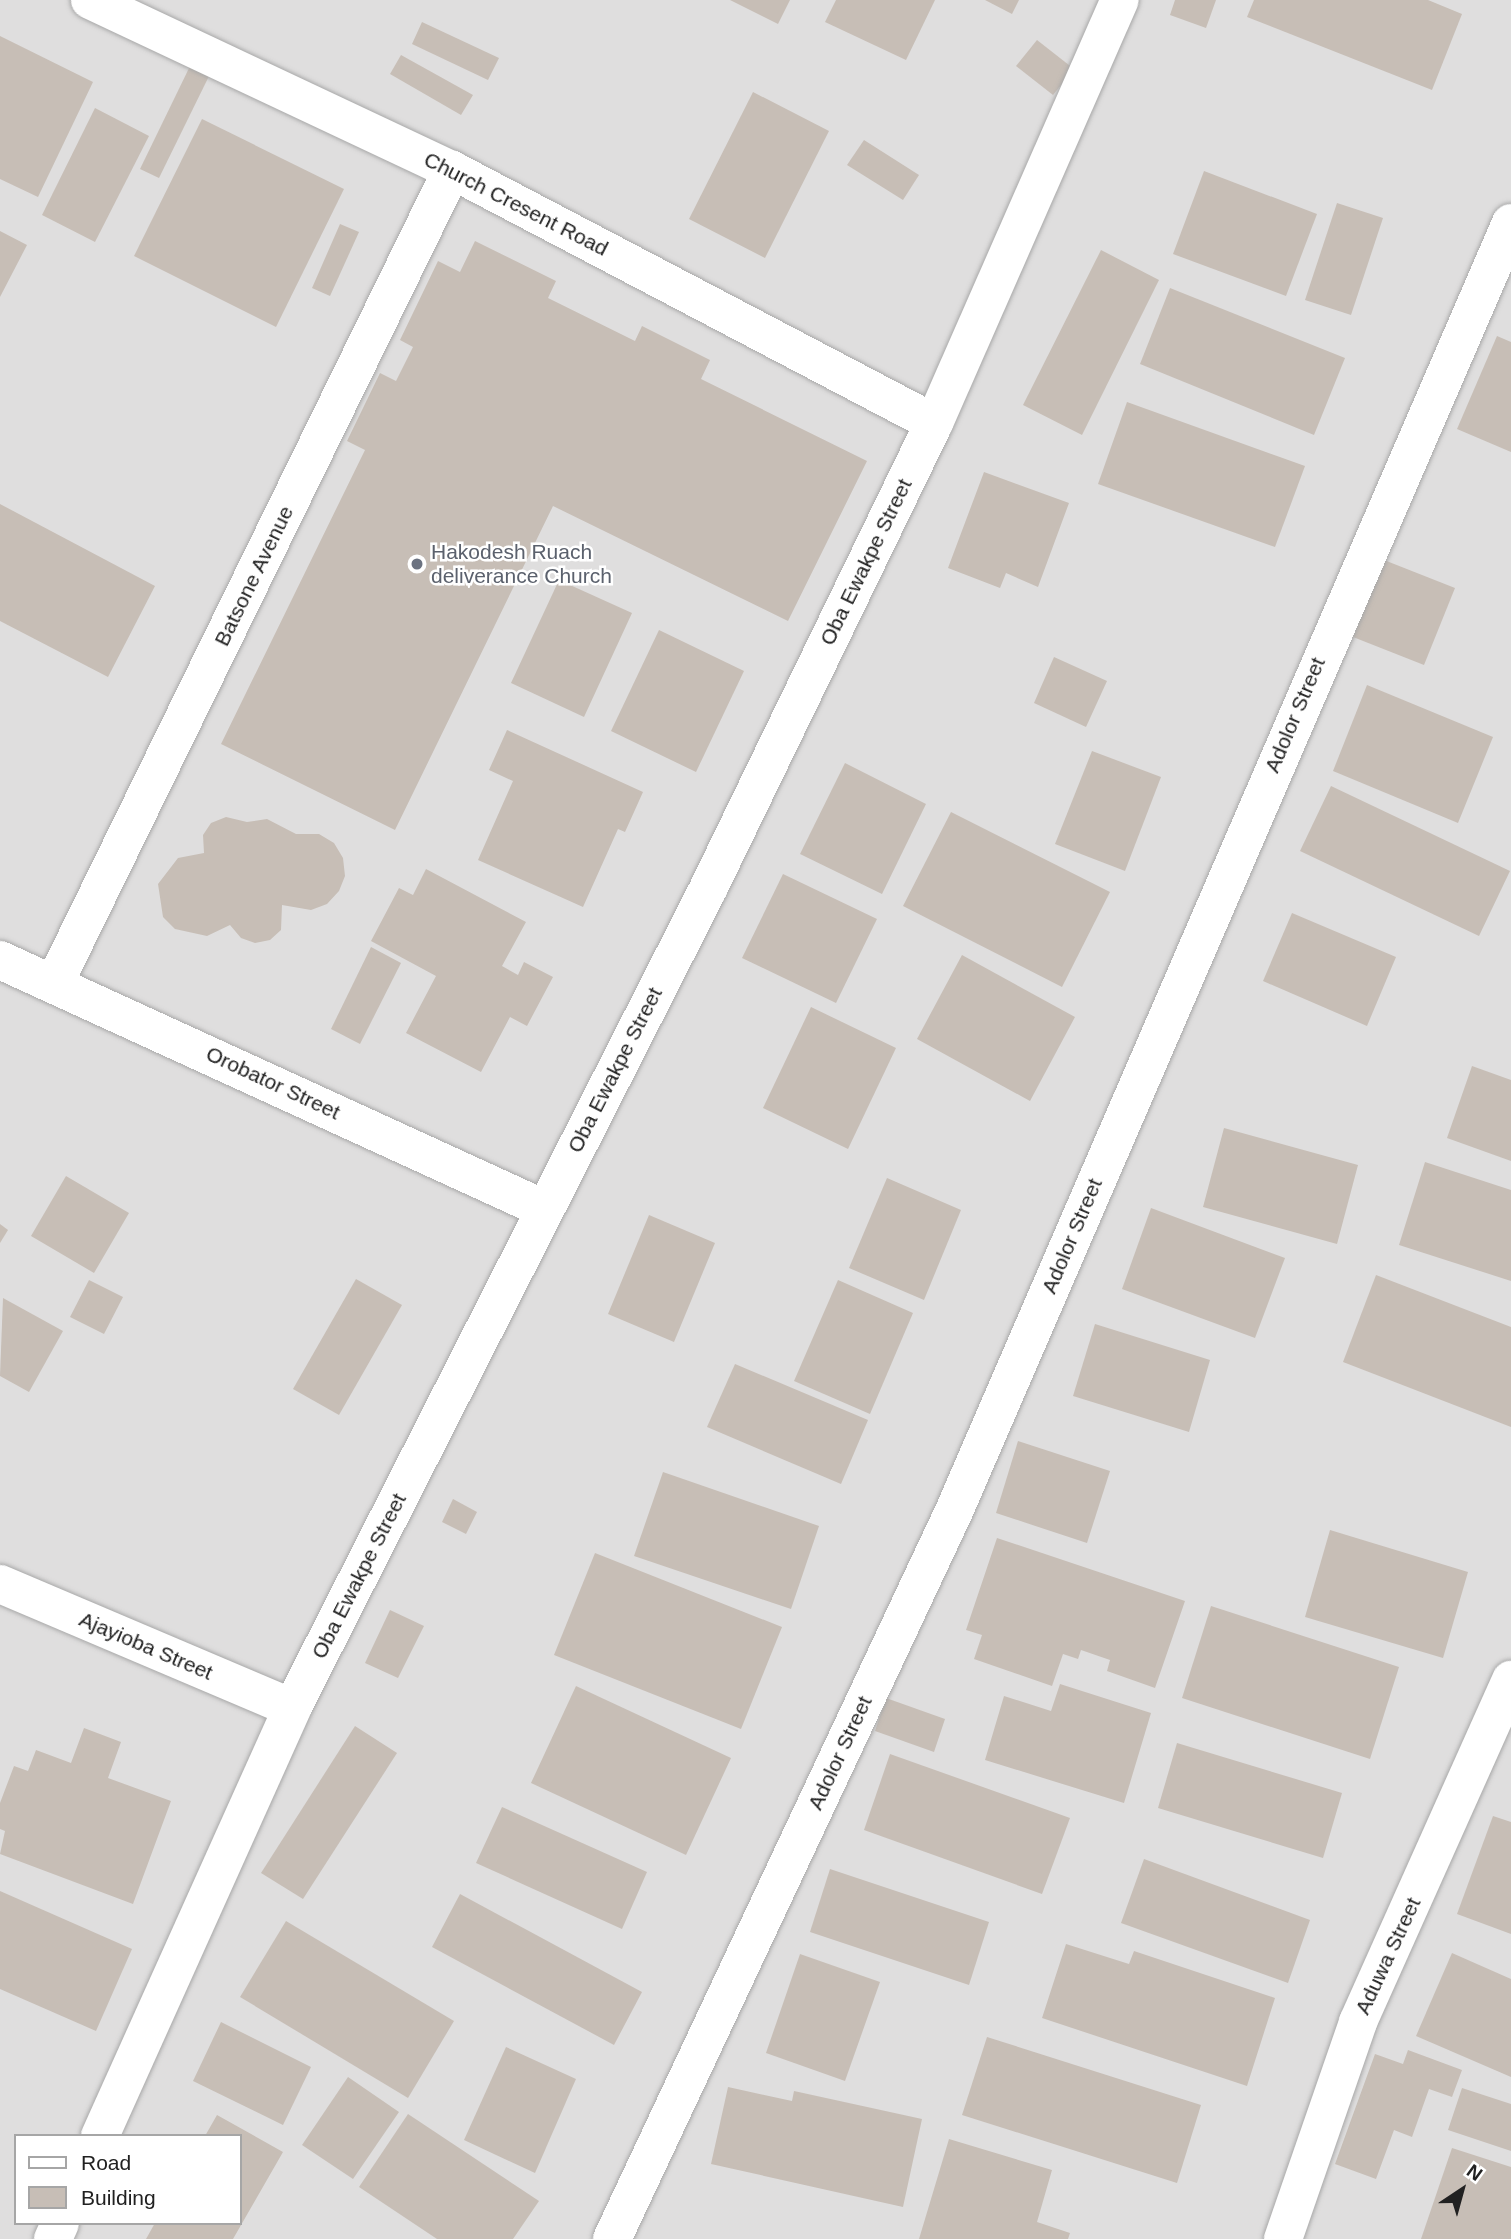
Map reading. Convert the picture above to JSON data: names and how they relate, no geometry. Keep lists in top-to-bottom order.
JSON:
{
  "streets": {
    "street": [
      "Church Cresent Road",
      "Oba Ewakpe Street",
      "Batsone Avenue",
      "Adolor Street",
      "Orobator Street",
      "Ajayioba Street",
      "Aduwa Street"
    ]
  },
  "crossings": [
    ["Church Cresent Road", "Oba Ewakpe Street"],
    ["Church Cresent Road", "Batsone Avenue"],
    ["Oba Ewakpe Street", "Orobator Street"],
    ["Oba Ewakpe Street", "Ajayioba Street"],
    ["Batsone Avenue", "Orobator Street"]
  ],
  "places": ["Hakodesh Ruach deliverance Church"],
  "legend": ["Road", "Building"],
  "north": "top right"
}
